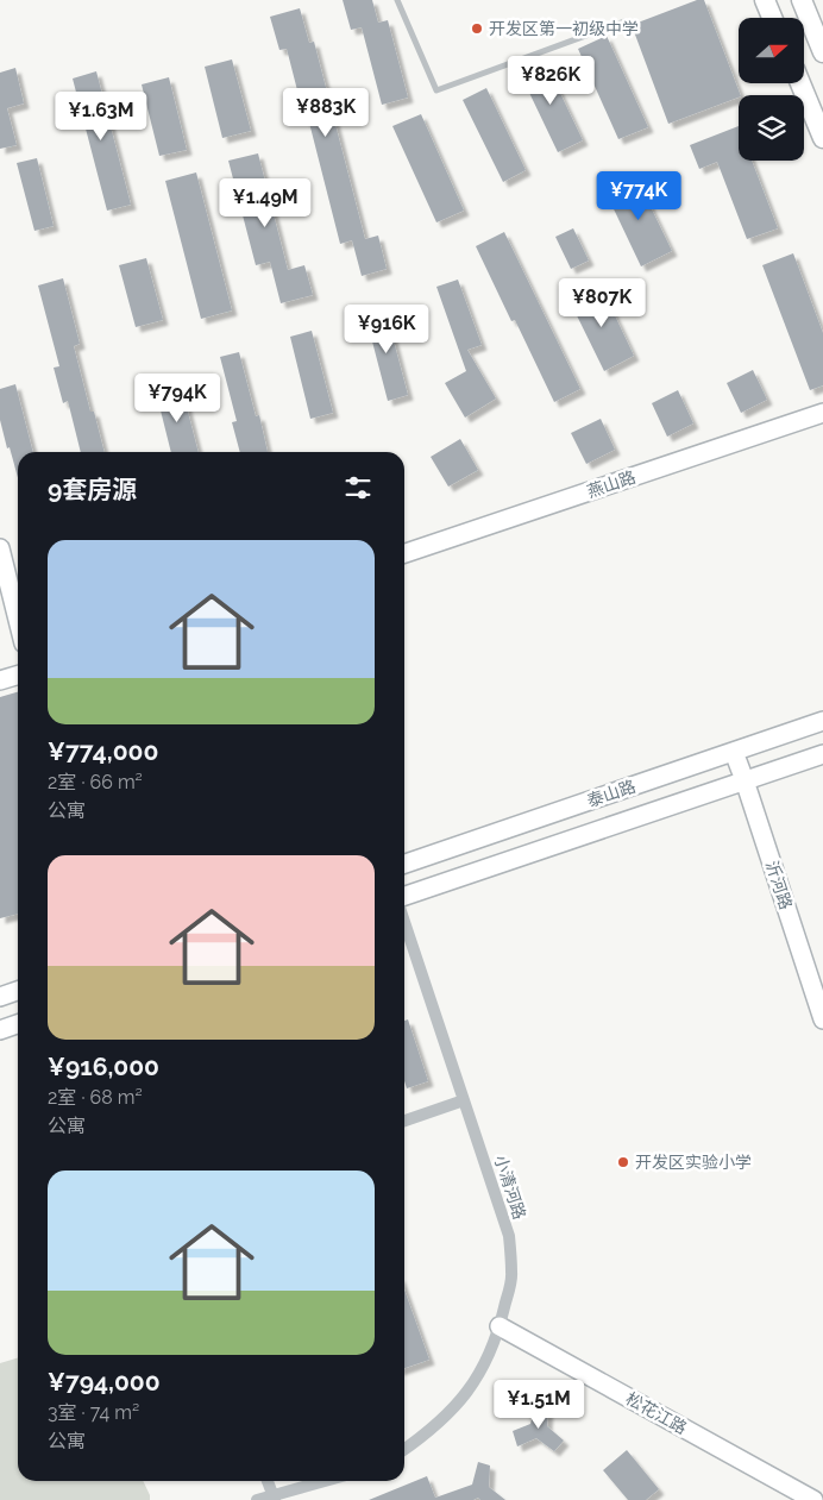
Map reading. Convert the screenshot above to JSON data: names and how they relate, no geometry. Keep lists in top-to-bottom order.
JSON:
{
  "streets": {
    "street": [
      "燕山路",
      "泰山路",
      "沂河路",
      "小清河路",
      "松花江路"
    ]
  },
  "crossings": [
    ["泰山路", "沂河路"],
    ["小清河路", "松花江路"]
  ],
  "places": ["开发区第一初级中学", "开发区实验小学"],
  "north": "right",
  "page": {
    "price": [
      "¥826K",
      "¥883K",
      "¥1.63M",
      "¥774K",
      "¥1.49M",
      "¥807K",
      "¥916K",
      "¥794K",
      "¥1.51M"
    ],
    "heading": "9套房源",
    "list": [
      {
        "name": "¥774,000",
        "note": "2室 · 66 m² · 公寓"
      },
      {
        "name": "¥916,000",
        "note": "2室 · 68 m² · 公寓"
      },
      {
        "name": "¥794,000",
        "note": "3室 · 74 m² · 公寓"
      }
    ]
  }
}
